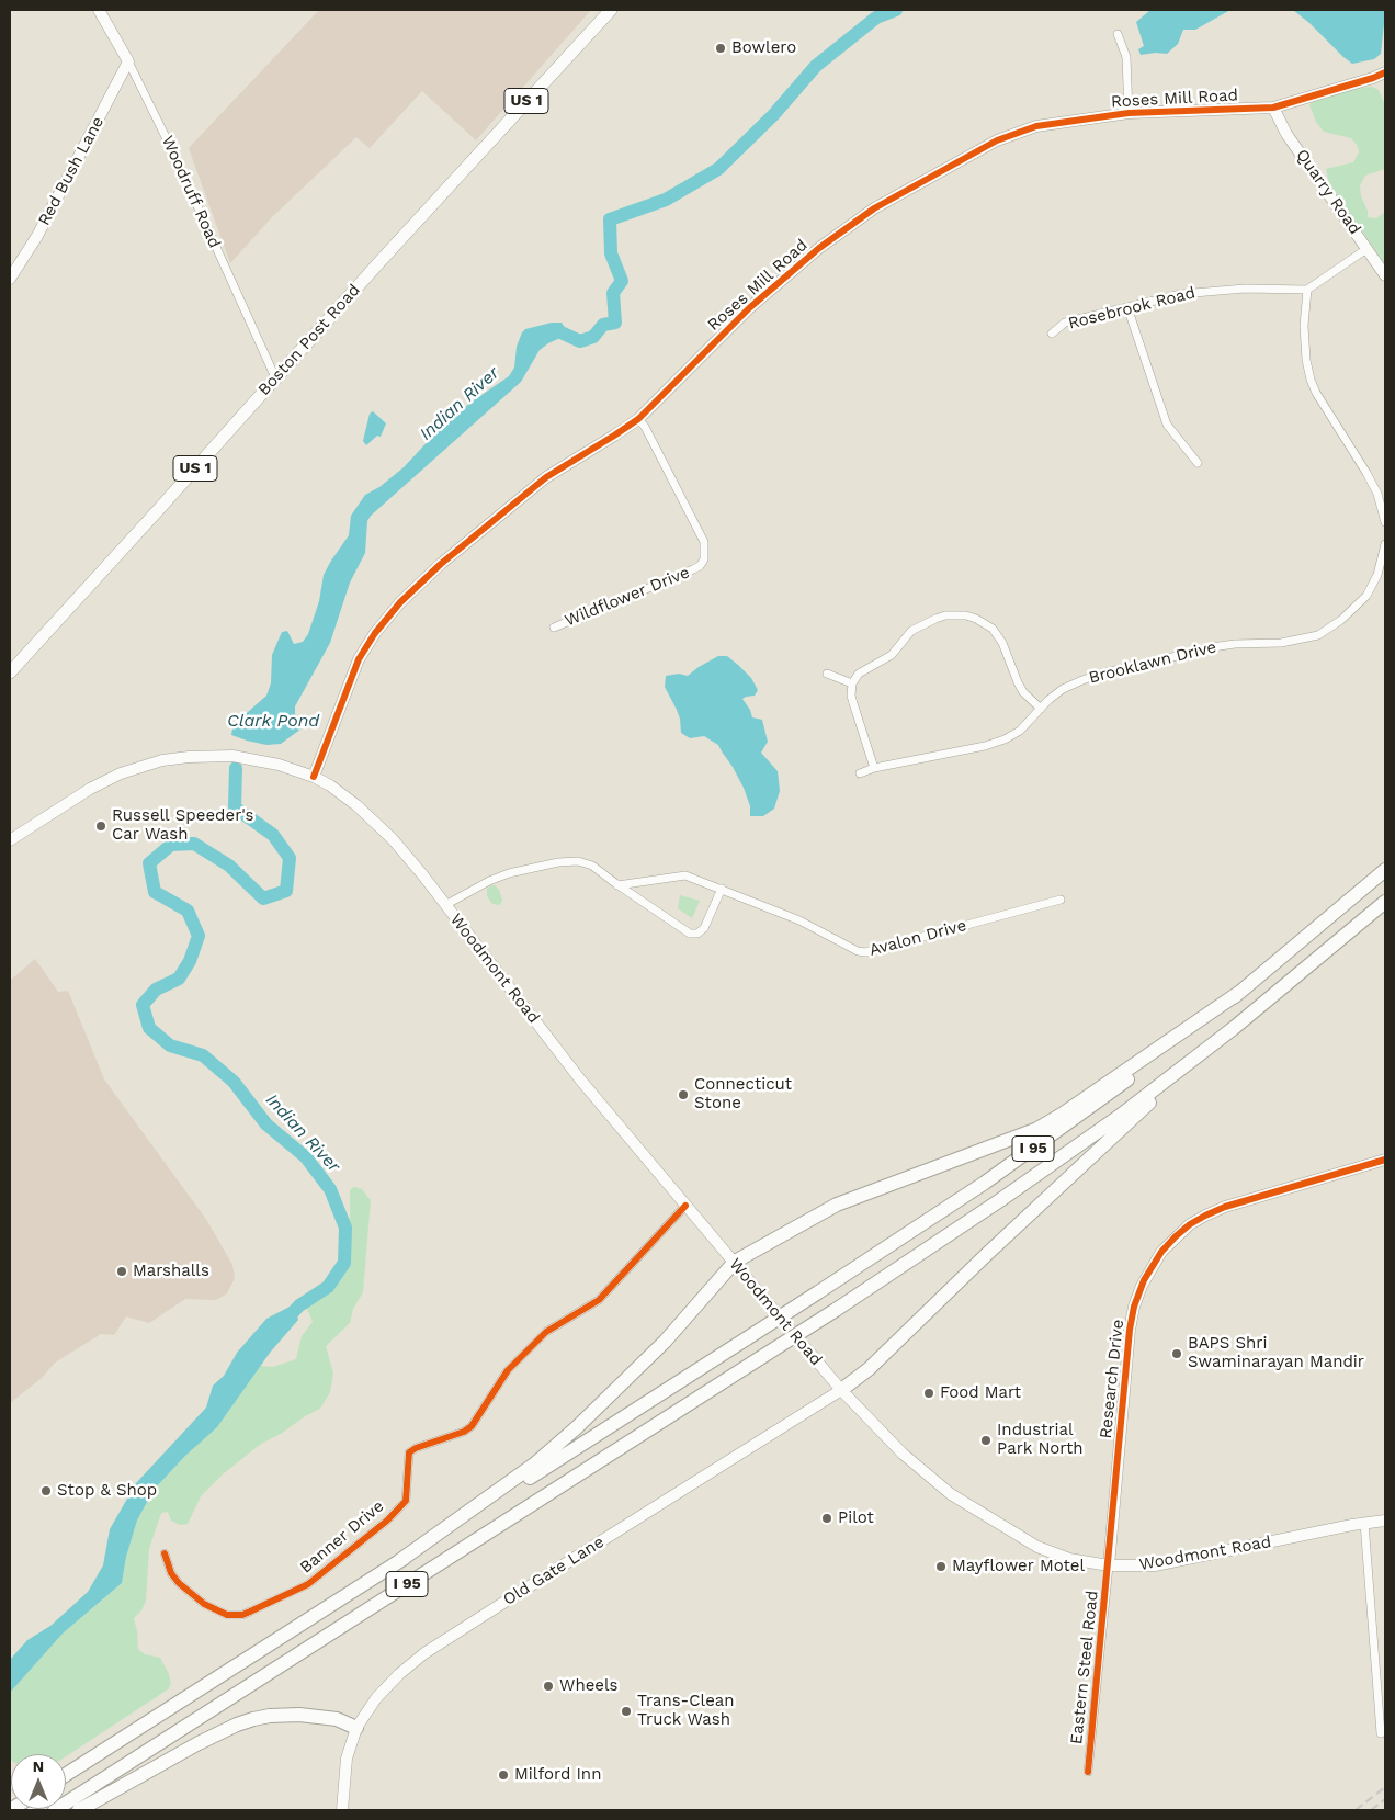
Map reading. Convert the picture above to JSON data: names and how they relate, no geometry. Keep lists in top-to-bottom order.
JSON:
{
  "streets": {
    "highway": ["I 95"],
    "main road": ["US 1", "Boston Post Road"],
    "street": [
      "Roses Mill Road",
      "Red Bush Lane",
      "Woodruff Road",
      "Quarry Road",
      "Rosebrook Road",
      "Wildflower Drive",
      "Brooklawn Drive",
      "Avalon Drive",
      "Woodmont Road",
      "Research Drive",
      "Banner Drive",
      "Old Gate Lane",
      "Eastern Steel Road"
    ]
  },
  "crossings": [
    ["Roses Mill Road", "Quarry Road"],
    ["Roses Mill Road", "Wildflower Drive"],
    ["Roses Mill Road", "Woodmont Road"],
    ["Red Bush Lane", "Woodruff Road"],
    ["Woodruff Road", "Boston Post Road"],
    ["Woodmont Road", "Research Drive"],
    ["Woodmont Road", "Banner Drive"],
    ["Woodmont Road", "Old Gate Lane"],
    ["Woodmont Road", "Eastern Steel Road"],
    ["Research Drive", "Eastern Steel Road"]
  ],
  "water": ["Indian River", "Clark Pond"],
  "places": [
    "Bowlero",
    "Russell Speeder's Car Wash",
    "Connecticut Stone",
    "Marshalls",
    "BAPS Shri Swaminarayan Mandir",
    "Food Mart",
    "Industrial Park North",
    "Stop & Shop",
    "Pilot",
    "Mayflower Motel",
    "Wheels",
    "Trans-Clean Truck Wash",
    "Milford Inn"
  ],
  "north": "top"
}
